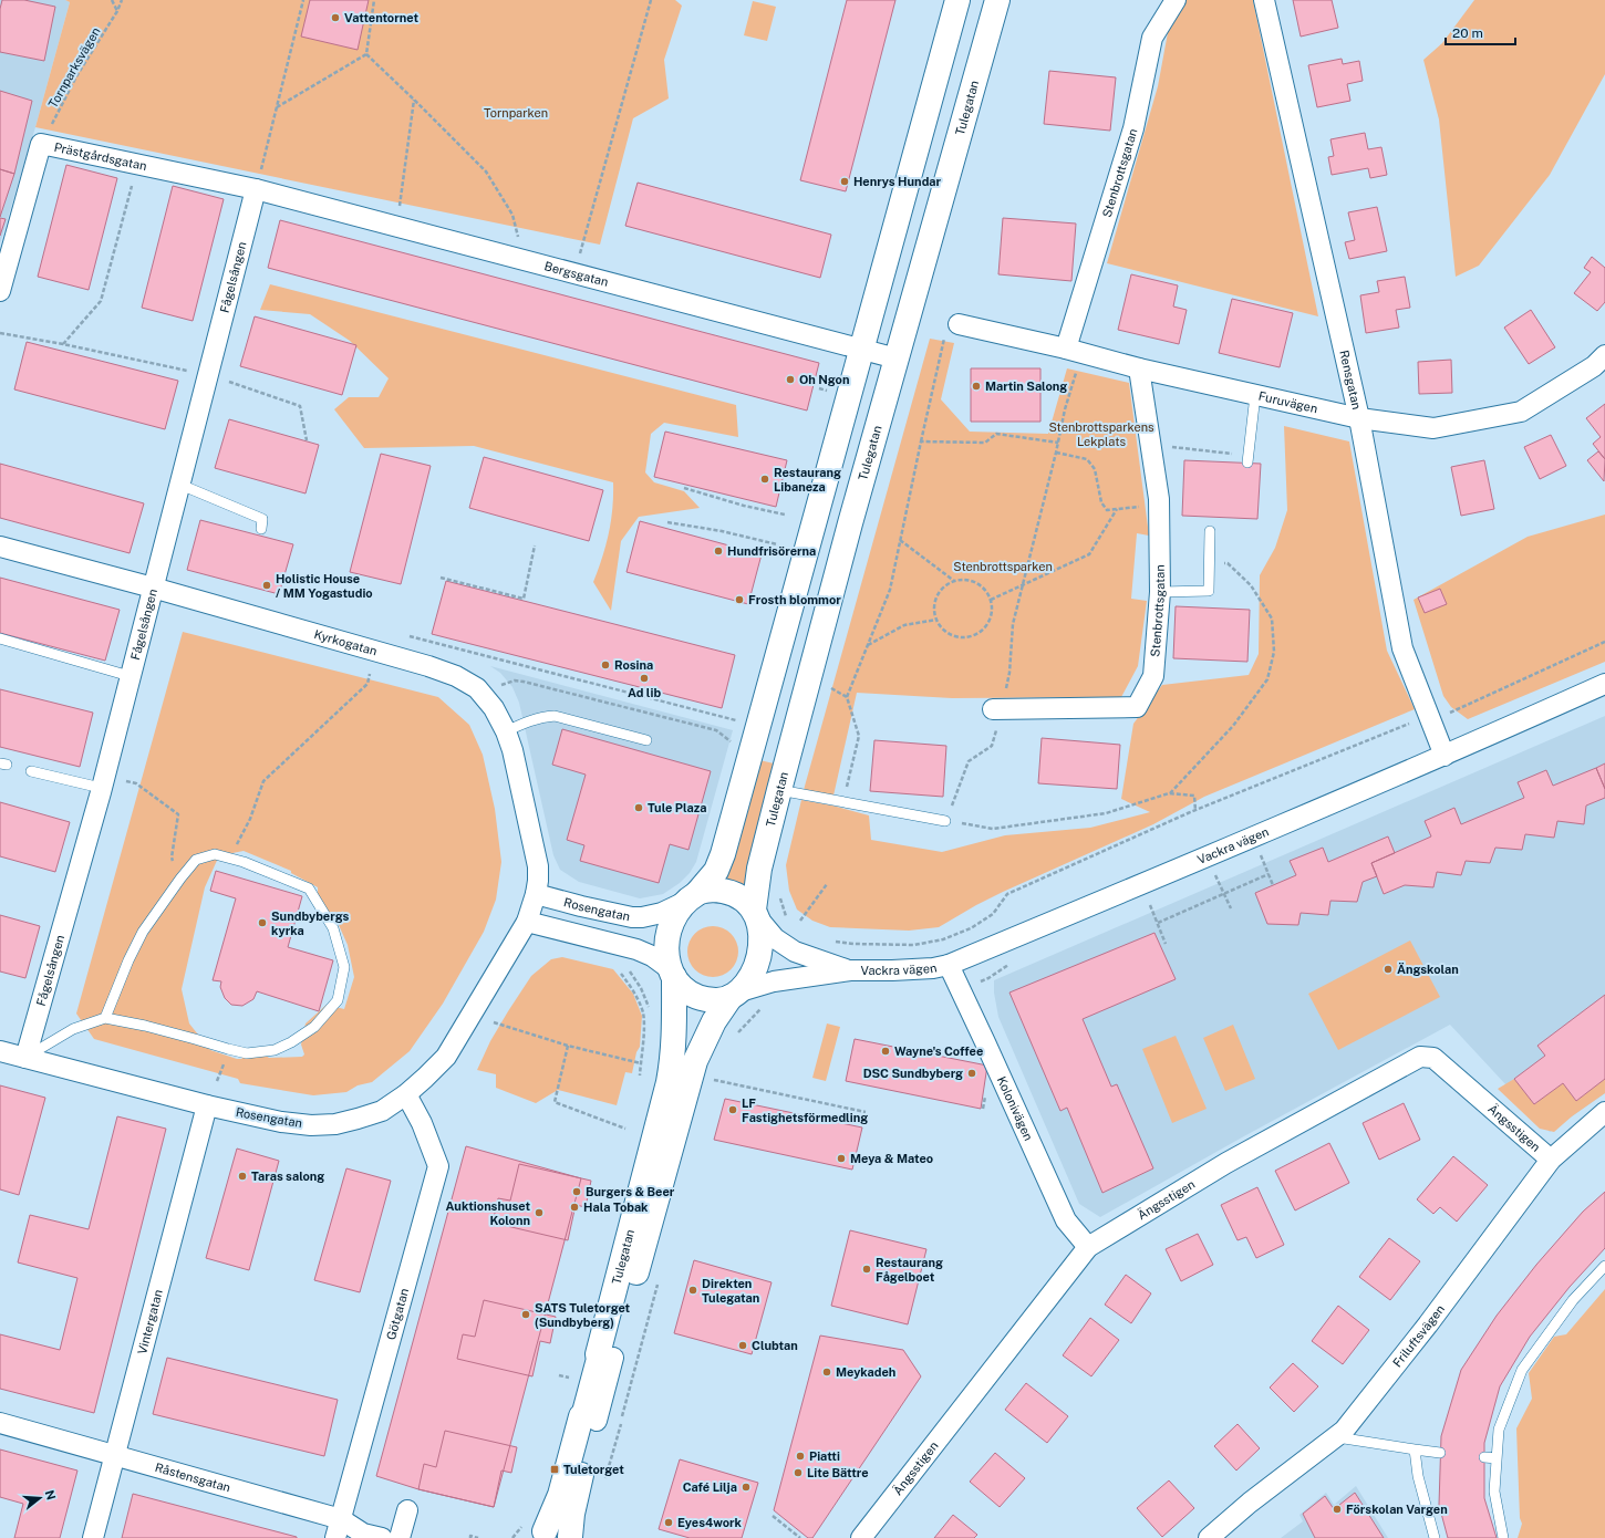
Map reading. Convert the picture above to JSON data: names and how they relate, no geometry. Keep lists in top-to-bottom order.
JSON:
{
  "streets": {
    "street": [
      "Tulegatan",
      "Prästgårdsgatan",
      "Stenbrottsgatan",
      "Bergsgatan",
      "Fågelsången",
      "Rensgatan",
      "Furuvägen",
      "Kyrkogatan",
      "Vackra vägen",
      "Rosengatan",
      "Kolonivägen",
      "Ängsstigen",
      "Götgatan",
      "Vintergatan",
      "Friluftsvägen",
      "Råstensgatan"
    ],
    "path": ["Tornparksvägen"]
  },
  "crossings": [
    ["Tornparksvägen", "Prästgårdsgatan"],
    ["Tulegatan", "Bergsgatan"],
    ["Tulegatan", "Vackra vägen"],
    ["Tulegatan", "Rosengatan"],
    ["Prästgårdsgatan", "Bergsgatan"],
    ["Prästgårdsgatan", "Fågelsången"],
    ["Stenbrottsgatan", "Furuvägen"],
    ["Bergsgatan", "Fågelsången"],
    ["Fågelsången", "Kyrkogatan"],
    ["Fågelsången", "Rosengatan"],
    ["Rensgatan", "Furuvägen"],
    ["Rensgatan", "Vackra vägen"],
    ["Kyrkogatan", "Rosengatan"],
    ["Vackra vägen", "Rosengatan"],
    ["Vackra vägen", "Kolonivägen"],
    ["Rosengatan", "Götgatan"],
    ["Rosengatan", "Vintergatan"],
    ["Kolonivägen", "Ängsstigen"],
    ["Ängsstigen", "Friluftsvägen"],
    ["Götgatan", "Råstensgatan"],
    ["Vintergatan", "Råstensgatan"]
  ],
  "parks": ["Tornparken", "Stenbrottsparkens Lekplats", "Stenbrottsparken"],
  "places": {
    "other": [
      "Vattentornet",
      "Henrys Hundar",
      "Oh Ngon",
      "Martin Salong",
      "Restaurang Libaneza",
      "Hundfrisörerna",
      "Holistic House / MM Yogastudio",
      "Frosth blommor",
      "Rosina",
      "Ad lib",
      "Tule Plaza",
      "Sundbybergs kyrka",
      "Ängskolan",
      "Wayne's Coffee",
      "DSC Sundbyberg",
      "LF Fastighetsförmedling",
      "Meya & Mateo",
      "Taras salong",
      "Burgers & Beer",
      "Hala Tobak",
      "Auktionshuset Kolonn",
      "Restaurang Fågelboet",
      "Direkten Tulegatan",
      "SATS Tuletorget (Sundbyberg)",
      "Clubtan",
      "Meykadeh",
      "Piatti",
      "Lite Bättre",
      "Café Lilja",
      "Förskolan Vargen",
      "Eyes4work"
    ],
    "transit": ["Tuletorget"]
  },
  "scale_bar": "20 m",
  "north": "right"
}
